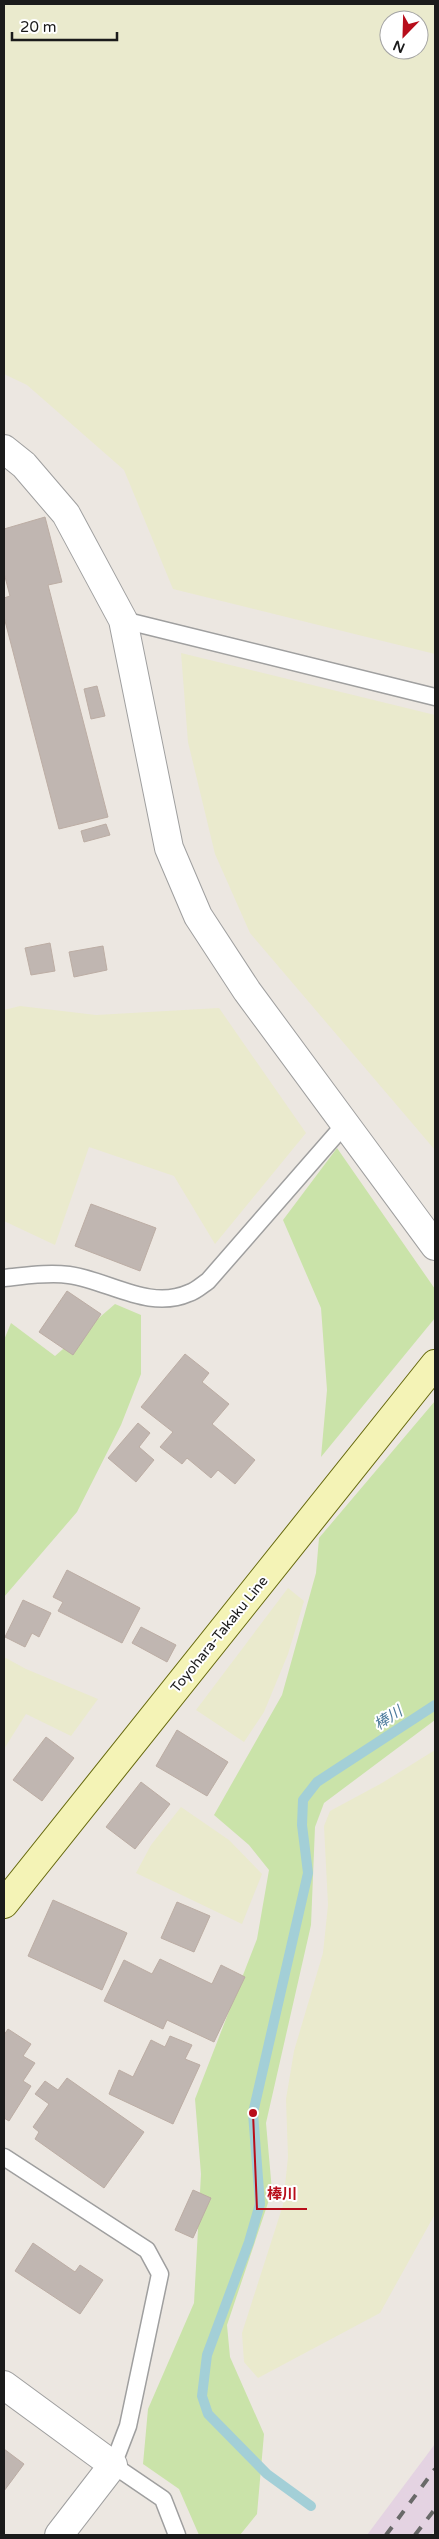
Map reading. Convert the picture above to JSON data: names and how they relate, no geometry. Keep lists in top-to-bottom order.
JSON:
{
  "streets": {
    "main road": ["Toyohara-Takaku Line"]
  },
  "water": ["棒川"],
  "places": ["棒川"],
  "scale_bar": "20 m",
  "north": "bottom left"
}
